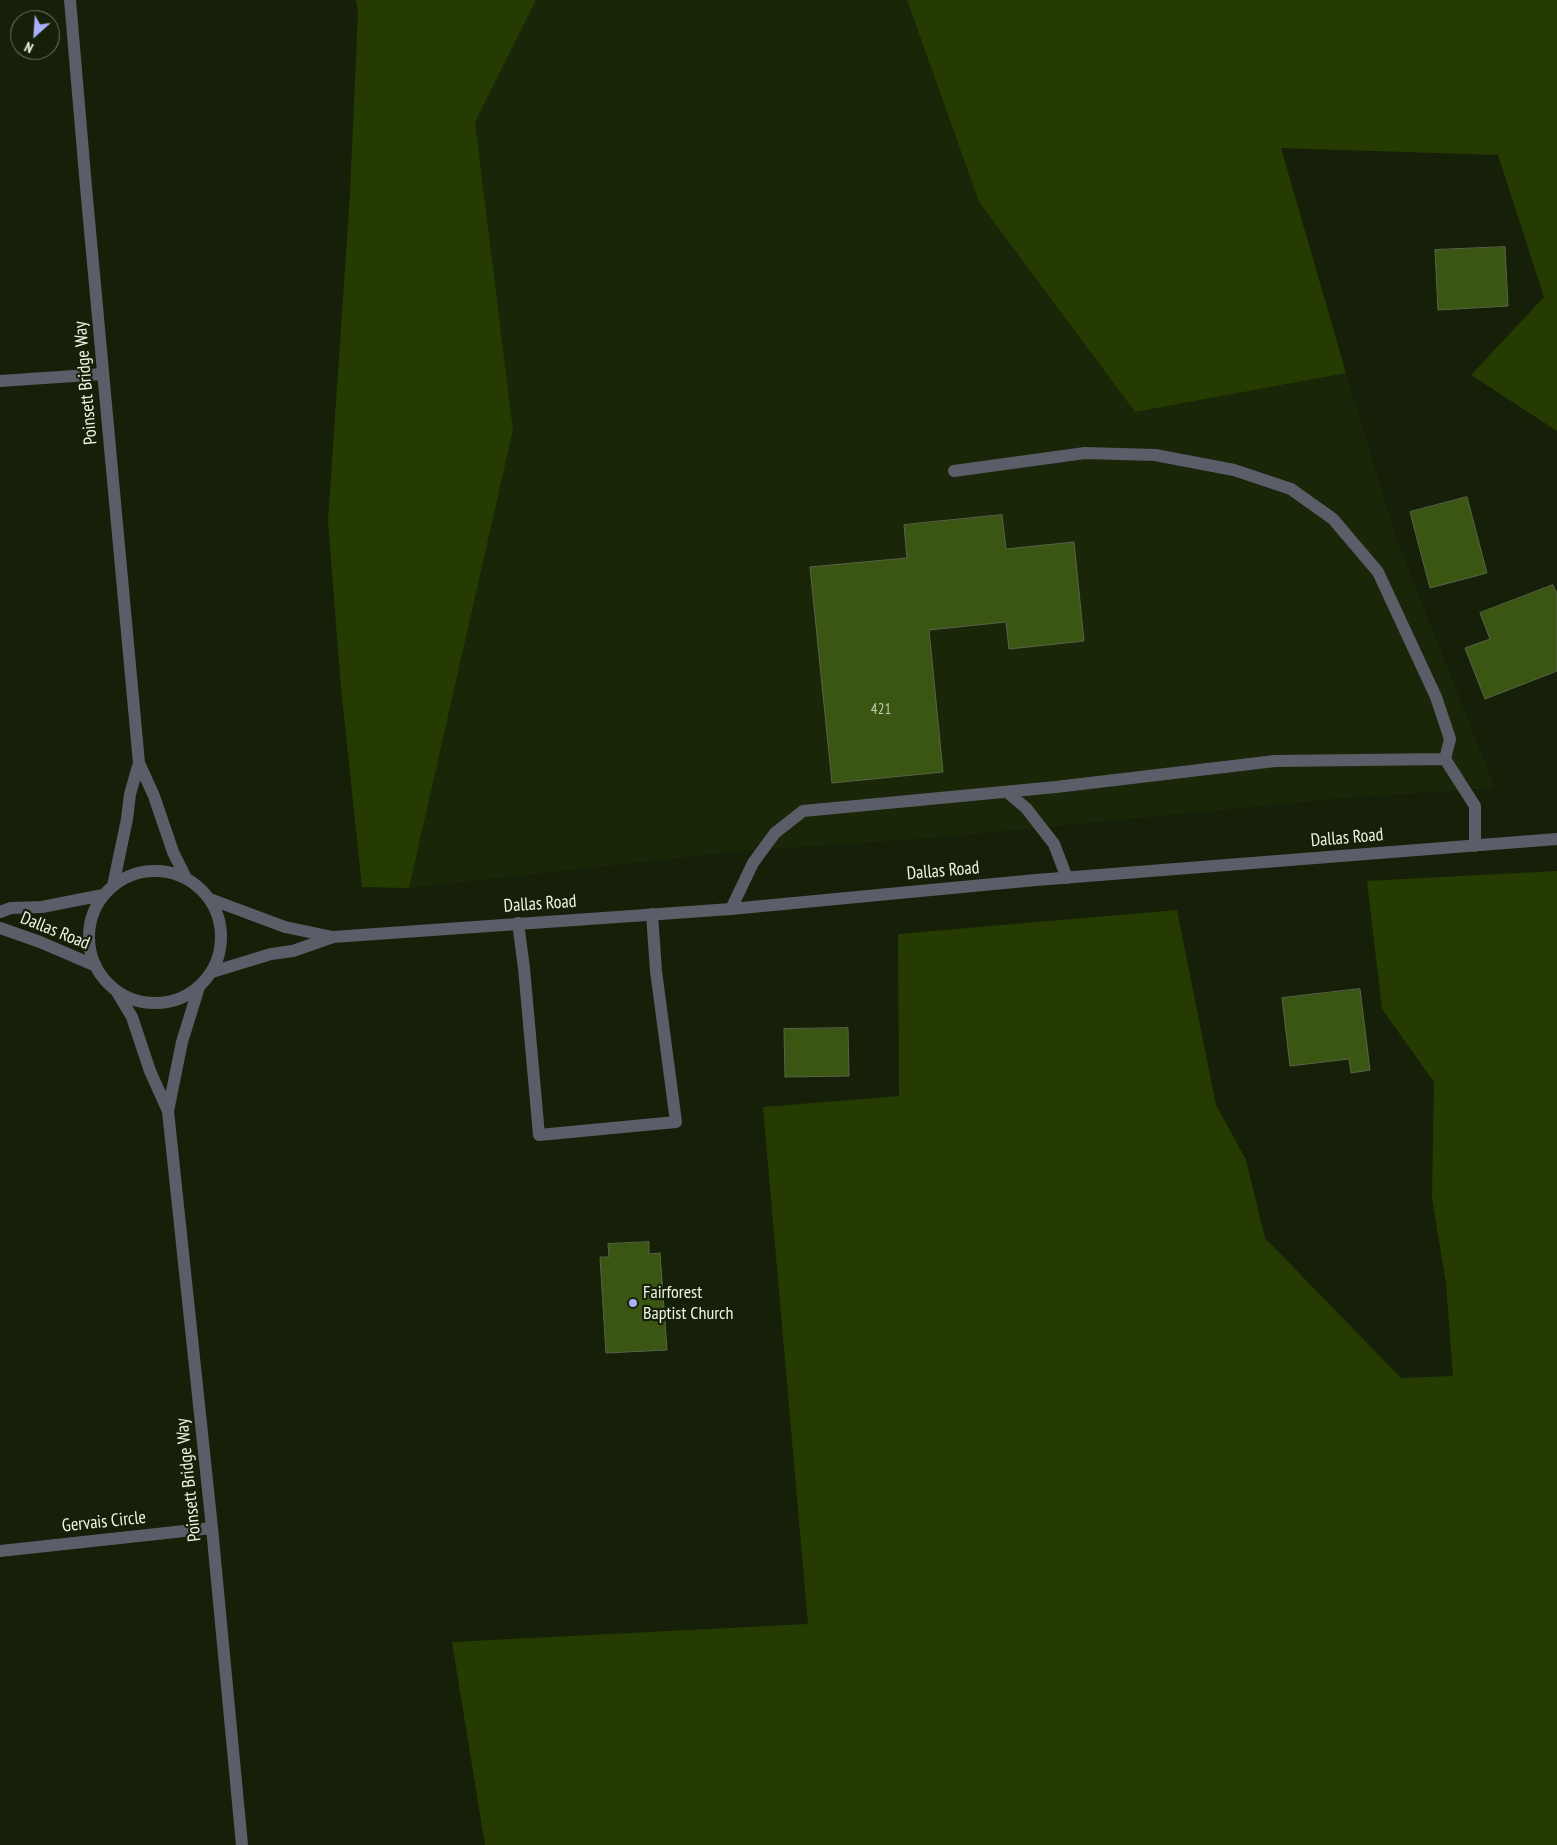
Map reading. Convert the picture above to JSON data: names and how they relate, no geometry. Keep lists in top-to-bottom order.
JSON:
{
  "streets": {
    "street": ["Poinsett Bridge Way", "Dallas Road", "Gervais Circle"]
  },
  "crossings": [
    ["Poinsett Bridge Way", "Dallas Road"],
    ["Poinsett Bridge Way", "Gervais Circle"]
  ],
  "places": ["Fairforest Baptist Church"],
  "house_numbers": ["421"],
  "north": "bottom left"
}
